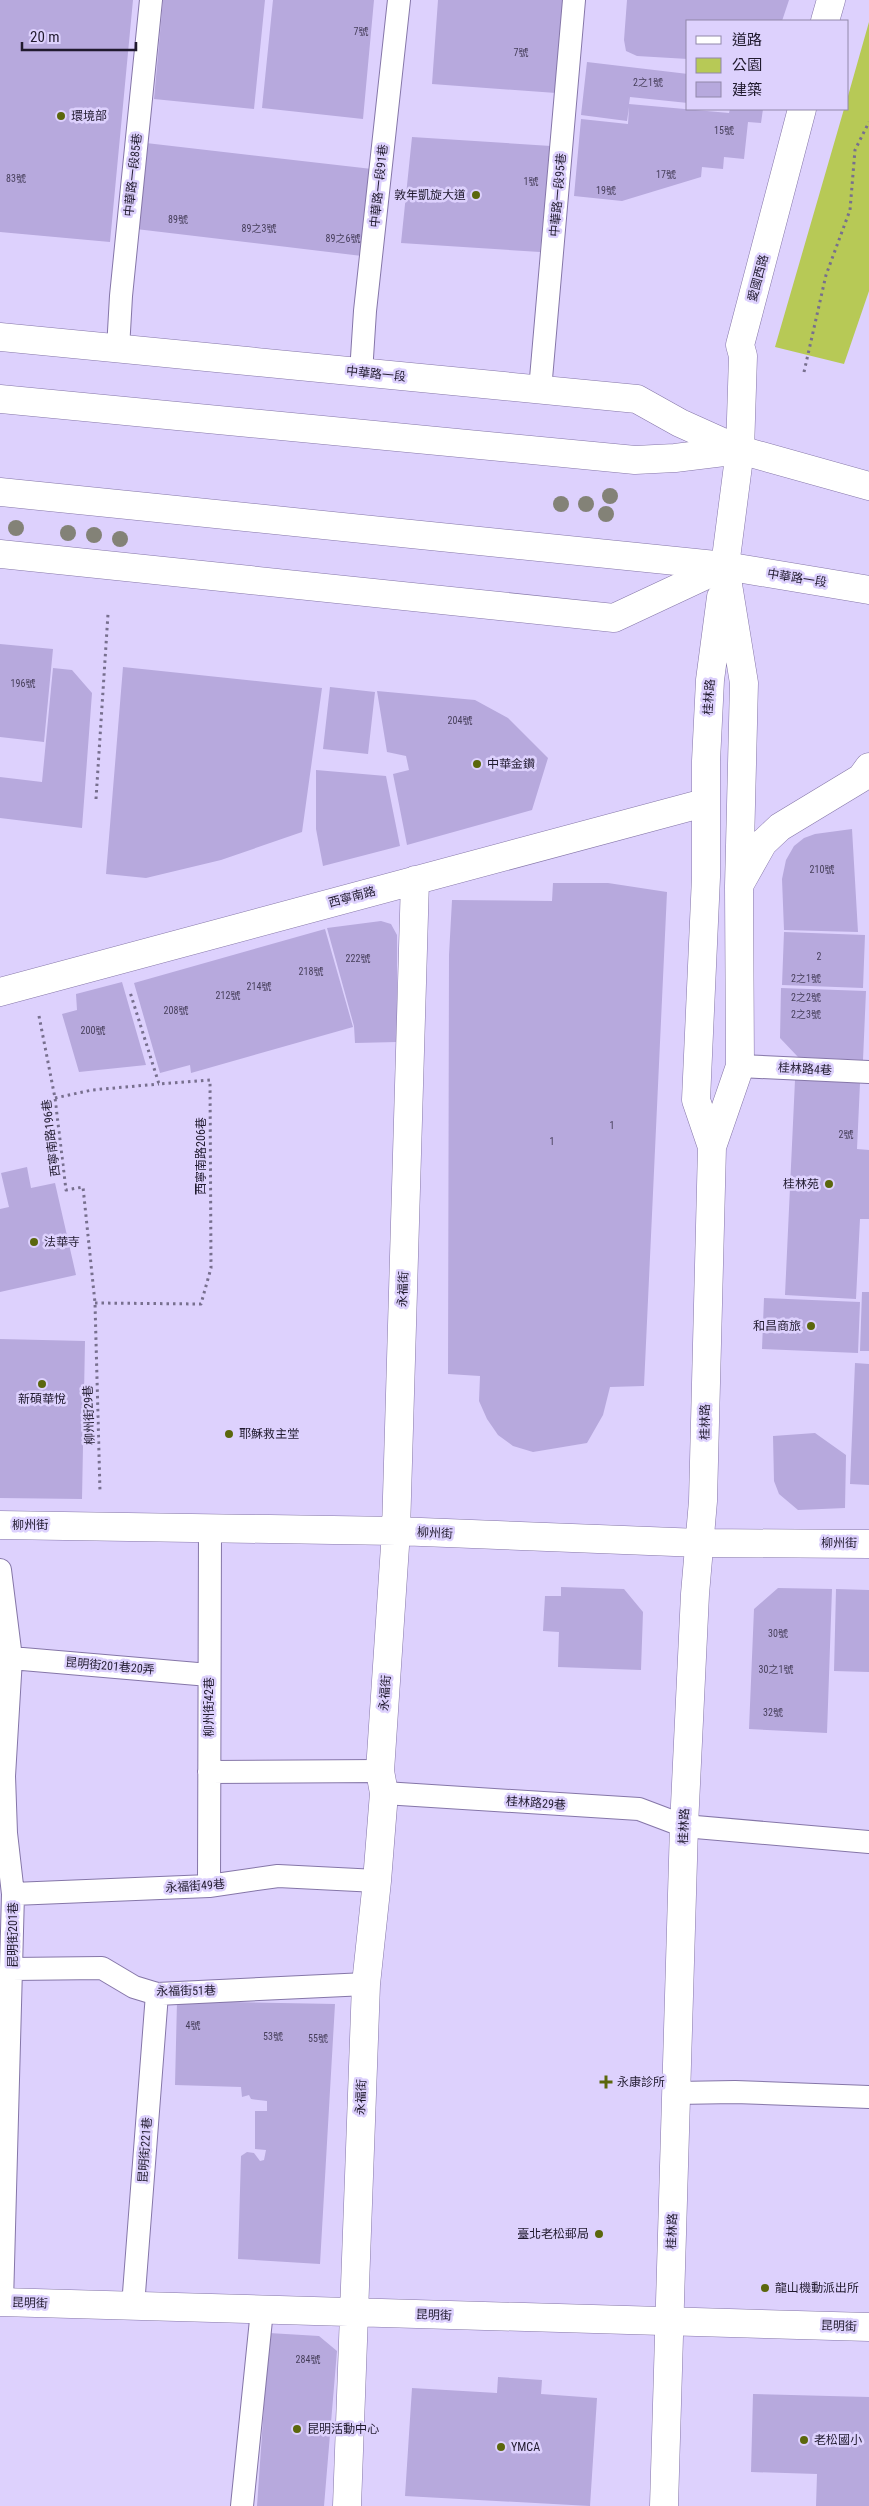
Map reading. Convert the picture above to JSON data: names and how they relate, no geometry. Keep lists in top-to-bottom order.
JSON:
{
  "streets": {
    "street": [
      "愛國西路",
      "中華路一段",
      "桂林路",
      "西寧南路",
      "永福街",
      "柳州街",
      "昆明街"
    ],
    "lane": [
      "中華路一段85巷",
      "中華路一段91巷",
      "中華路一段95巷",
      "桂林路4巷",
      "昆明街201巷20弄",
      "柳州街42巷",
      "桂林路29巷",
      "永福街49巷",
      "昆明街201巷",
      "永福街51巷",
      "昆明街221巷"
    ],
    "path": ["西寧南路196巷", "西寧南路206巷", "柳州街29巷"]
  },
  "crossings": [
    ["中華路一段85巷", "中華路一段"],
    ["中華路一段91巷", "中華路一段"],
    ["中華路一段95巷", "中華路一段"],
    ["愛國西路", "中華路一段"],
    ["愛國西路", "桂林路"],
    ["中華路一段", "桂林路"],
    ["桂林路", "西寧南路"],
    ["桂林路", "桂林路4巷"],
    ["桂林路", "柳州街"],
    ["桂林路", "桂林路29巷"],
    ["桂林路", "昆明街"],
    ["西寧南路", "西寧南路196巷"],
    ["西寧南路", "永福街"],
    ["西寧南路196巷", "西寧南路206巷"],
    ["西寧南路196巷", "柳州街29巷"],
    ["西寧南路206巷", "柳州街29巷"],
    ["永福街", "柳州街"],
    ["永福街", "桂林路29巷"],
    ["永福街", "永福街49巷"],
    ["永福街", "永福街51巷"],
    ["永福街", "昆明街"],
    ["柳州街29巷", "柳州街"],
    ["柳州街", "柳州街42巷"],
    ["昆明街201巷20弄", "柳州街42巷"],
    ["昆明街201巷20弄", "昆明街201巷"],
    ["柳州街42巷", "桂林路29巷"],
    ["柳州街42巷", "永福街49巷"],
    ["永福街49巷", "昆明街201巷"],
    ["昆明街201巷", "永福街51巷"],
    ["昆明街201巷", "昆明街"],
    ["永福街51巷", "昆明街221巷"],
    ["昆明街221巷", "昆明街"]
  ],
  "places": {
    "other": [
      "環境部",
      "敦年凱旋大道",
      "中華金鑽",
      "桂林苑",
      "法華寺",
      "和昌商旅",
      "新碩華悅",
      "耶穌救主堂",
      "臺北老松郵局",
      "龍山機動派出所",
      "昆明活動中心",
      "老松國小",
      "YMCA"
    ],
    "health": ["永康診所"]
  },
  "house_numbers": [
    "7號",
    "7號",
    "2之1號",
    "15號",
    "17號",
    "83號",
    "1號",
    "19號",
    "89號",
    "89之3號",
    "89之6號",
    "196號",
    "204號",
    "210號",
    "2",
    "222號",
    "218號",
    "2之1號",
    "214號",
    "212號",
    "2之2號",
    "208號",
    "2之3號",
    "200號",
    "1",
    "2號",
    "1",
    "30號",
    "30之1號",
    "32號",
    "4號",
    "53號",
    "55號",
    "284號"
  ],
  "legend": ["道路", "公園", "建築"],
  "scale_bar": "20 m"
}
